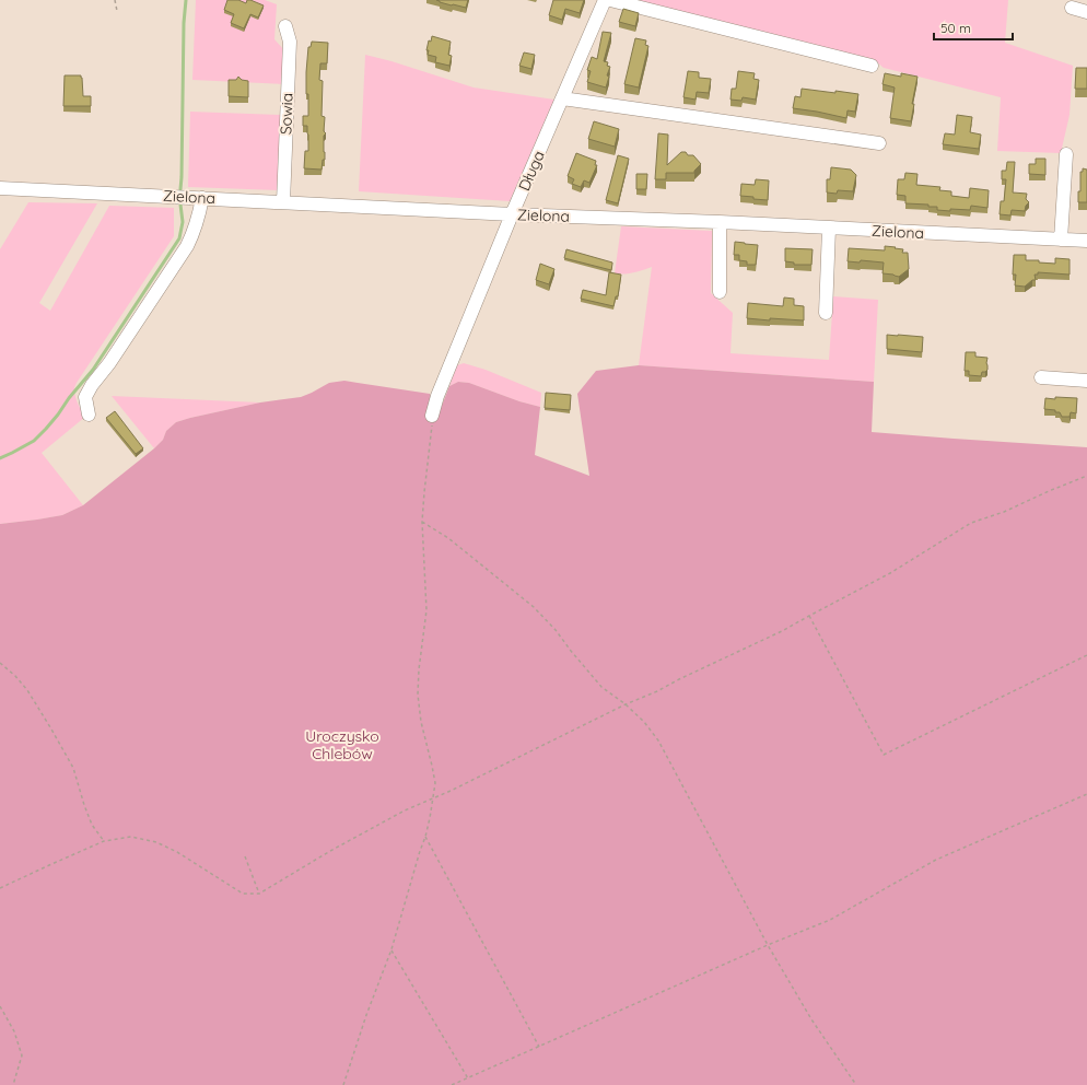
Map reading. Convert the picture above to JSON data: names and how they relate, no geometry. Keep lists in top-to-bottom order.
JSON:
{
  "streets": {
    "street": ["Sowia", "Długa", "Zielona"]
  },
  "crossings": [
    ["Sowia", "Zielona"],
    ["Długa", "Zielona"]
  ],
  "parks": ["Uroczysko Chlebów"],
  "scale_bar": "50 m"
}
